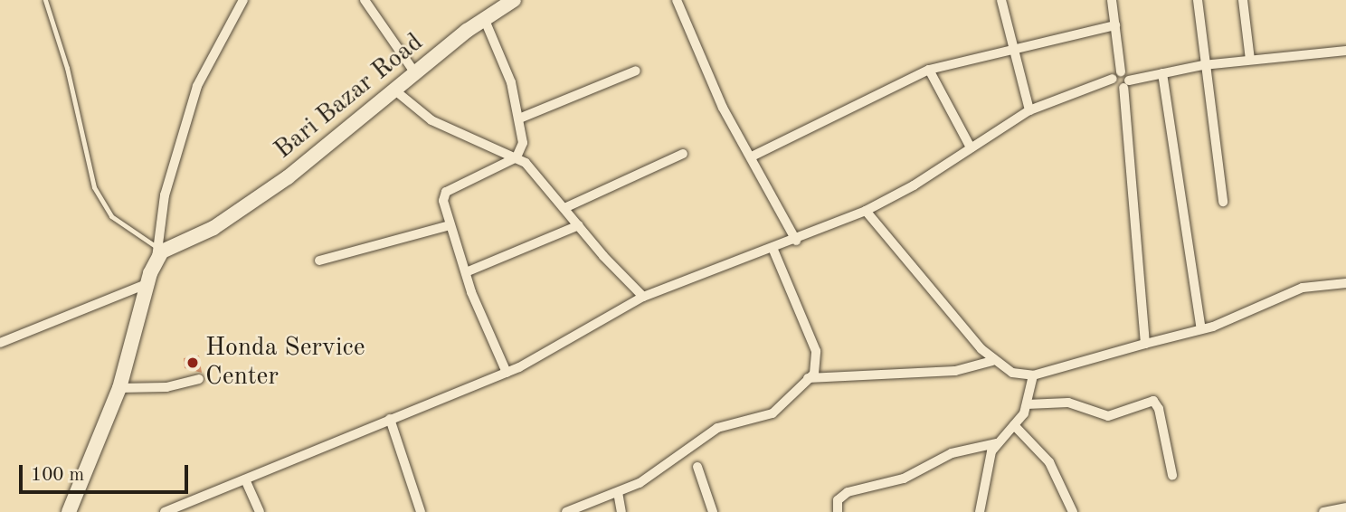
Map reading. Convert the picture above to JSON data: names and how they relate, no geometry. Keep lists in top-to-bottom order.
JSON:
{
  "streets": {
    "street": ["Bari Bazar Road"]
  },
  "places": ["Honda Service Center"],
  "scale_bar": "100 m"
}
